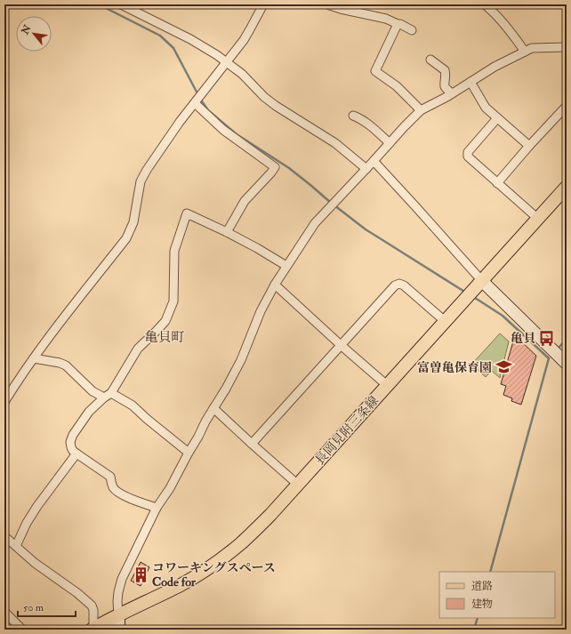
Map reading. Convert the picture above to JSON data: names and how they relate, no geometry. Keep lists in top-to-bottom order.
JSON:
{
  "streets": {
    "main road": ["長岡見附三条線"]
  },
  "districts": ["亀貝町"],
  "places": {
    "bus stop": ["亀貝"],
    "school or university": ["富曽亀保育園"],
    "building": ["コワーキングスペース Code for"]
  },
  "legend": ["道路", "建物"],
  "scale_bar": "50 m",
  "north": "top left"
}
